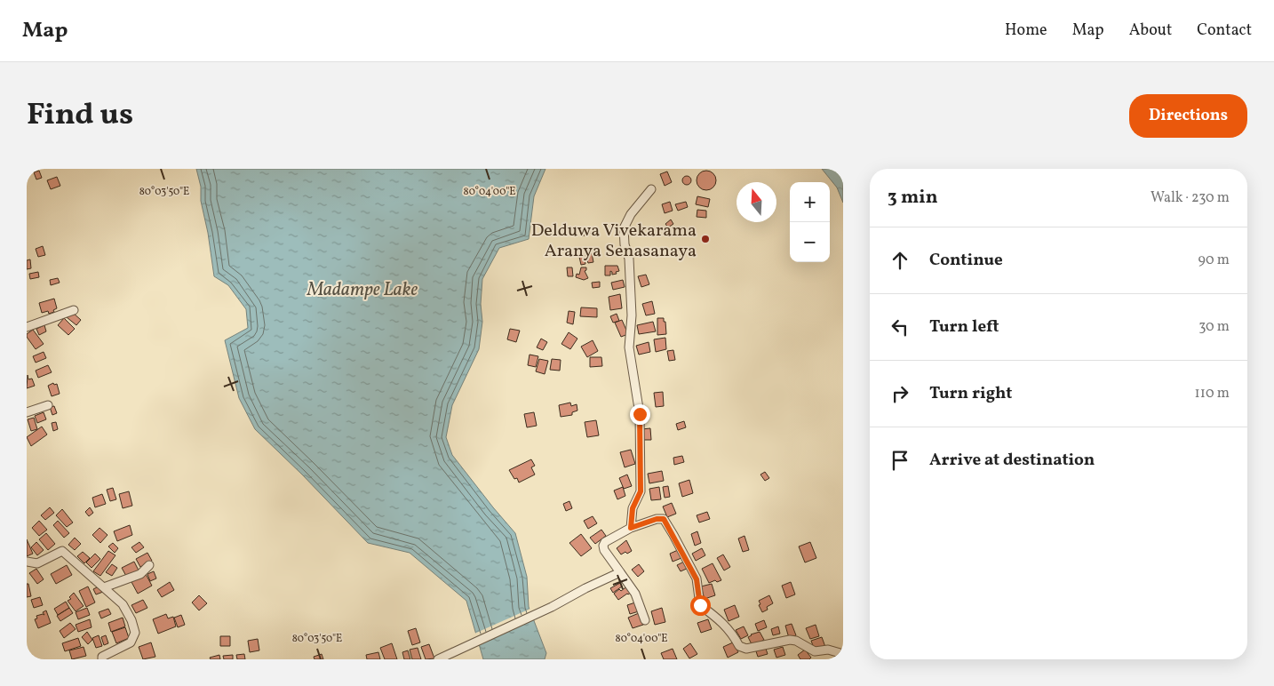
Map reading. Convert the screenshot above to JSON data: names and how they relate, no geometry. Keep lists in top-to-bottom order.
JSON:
{
  "water": ["Madampe Lake"],
  "places": ["Delduwa Vivekarama Aranya Senasanaya"],
  "north": "top",
  "page": {
    "header": "Map",
    "nav": [
      "Home",
      "Map",
      "About",
      "Contact"
    ],
    "title": "Find us",
    "buttons": "Directions",
    "heading": ["3 min", "Walk · 230 m"],
    "map_buttons": ["+", "−"],
    "list": [
      ["Continue", "90 m"],
      ["Turn left", "30 m"],
      ["Turn right", "110 m"],
      "Arrive at destination"
    ]
  },
  "coordinates": ["80°03'50\"E", "80°04'00\"E"]
}
